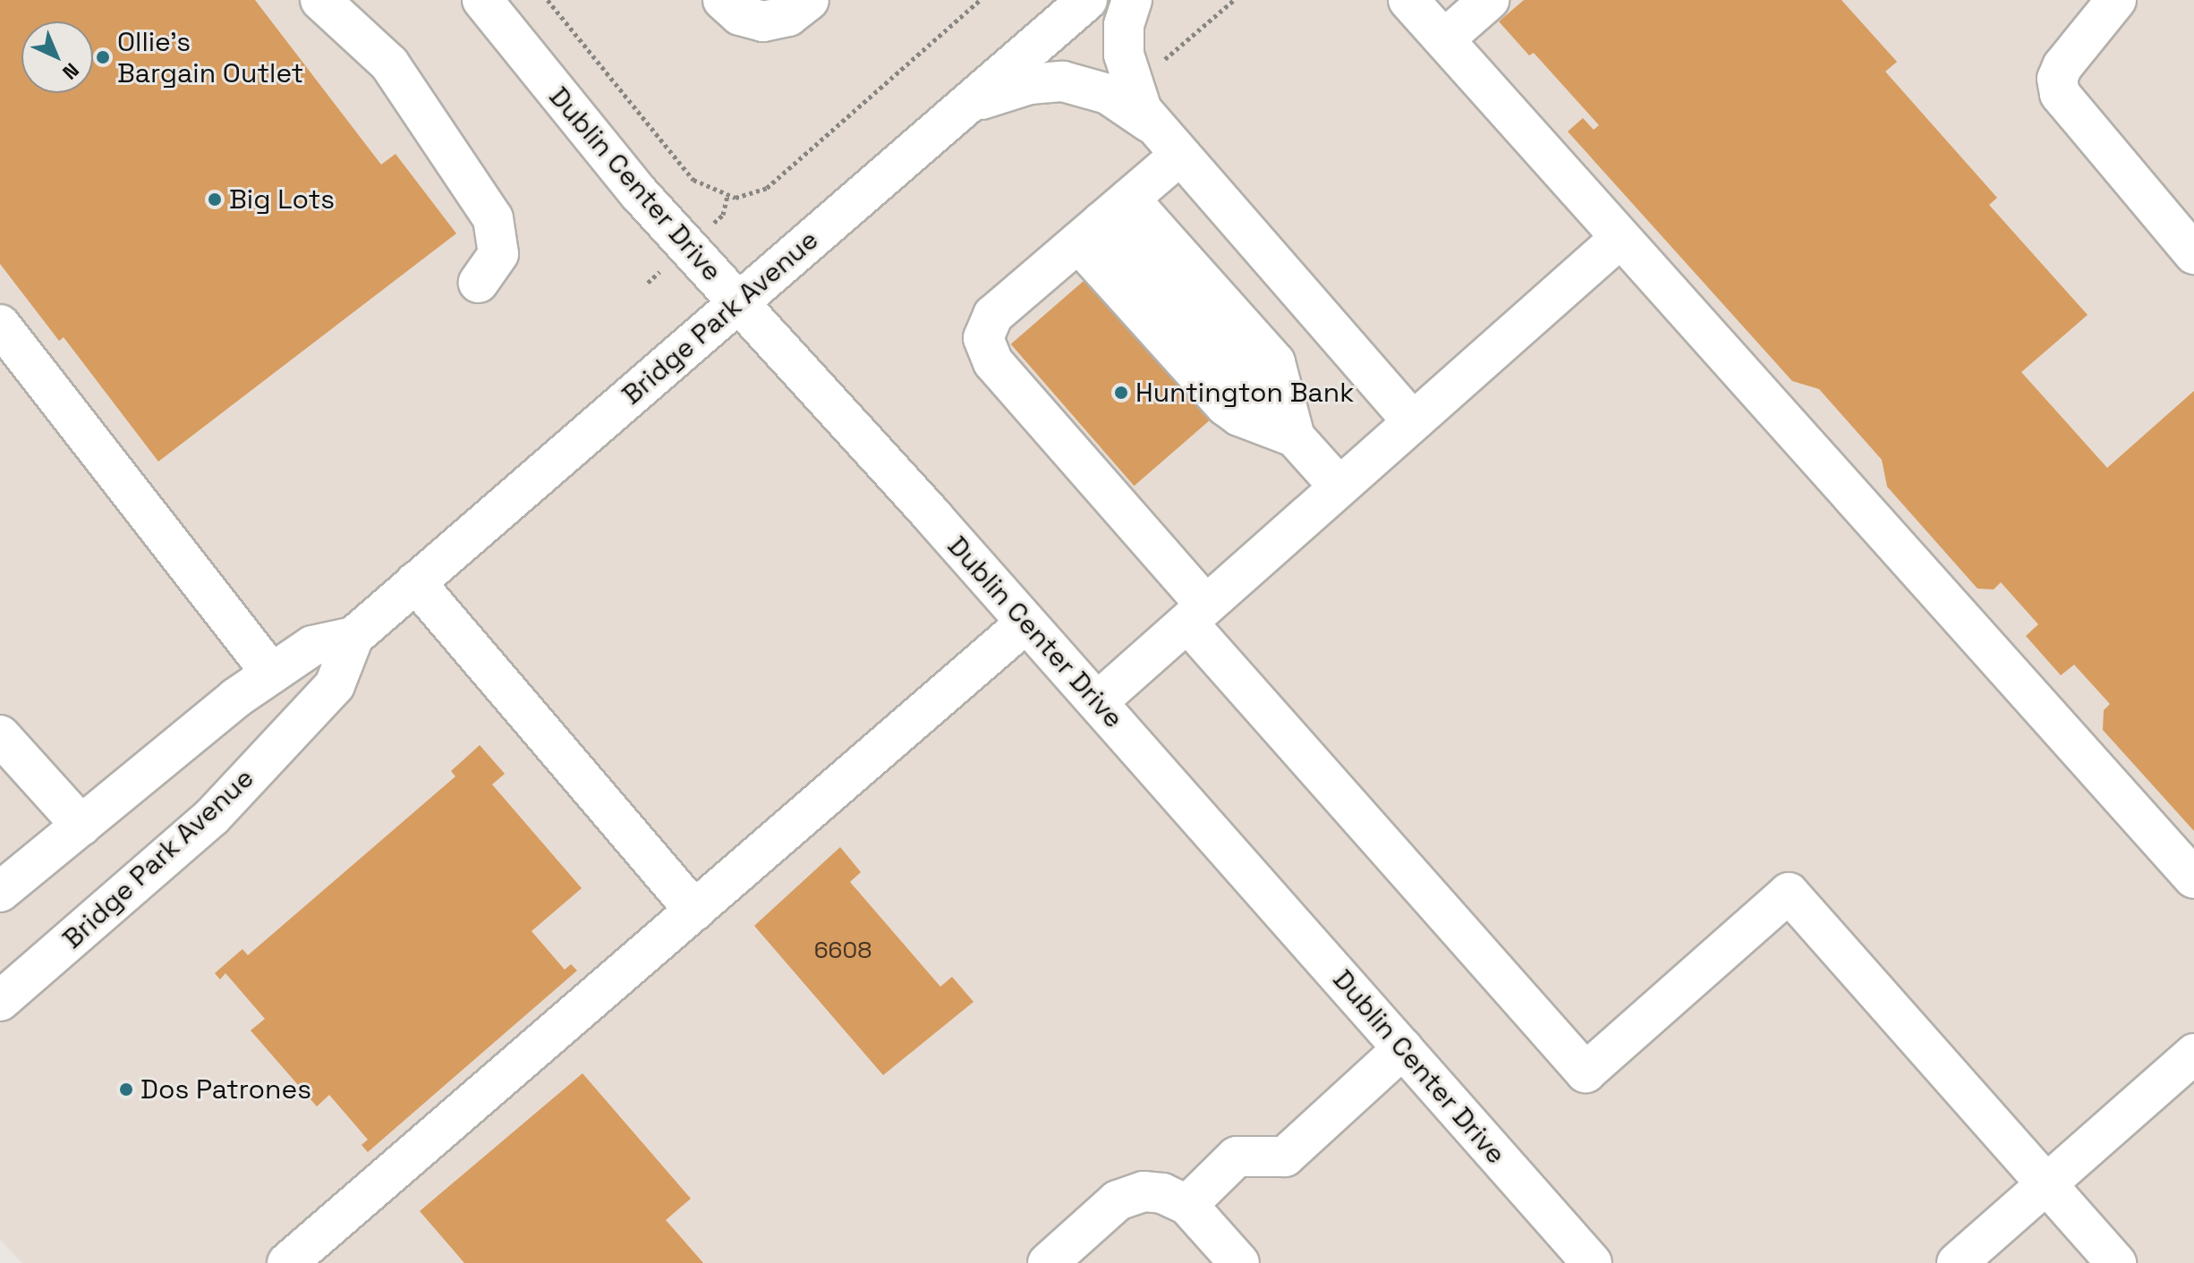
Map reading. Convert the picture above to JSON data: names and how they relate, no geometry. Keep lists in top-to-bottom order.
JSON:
{
  "streets": {
    "street": ["Dublin Center Drive", "Bridge Park Avenue"]
  },
  "crossings": [
    ["Dublin Center Drive", "Bridge Park Avenue"]
  ],
  "places": [
    "Ollie's Bargain Outlet",
    "Big Lots",
    "Huntington Bank",
    "Dos Patrones"
  ],
  "house_numbers": ["6608"],
  "north": "bottom right"
}
